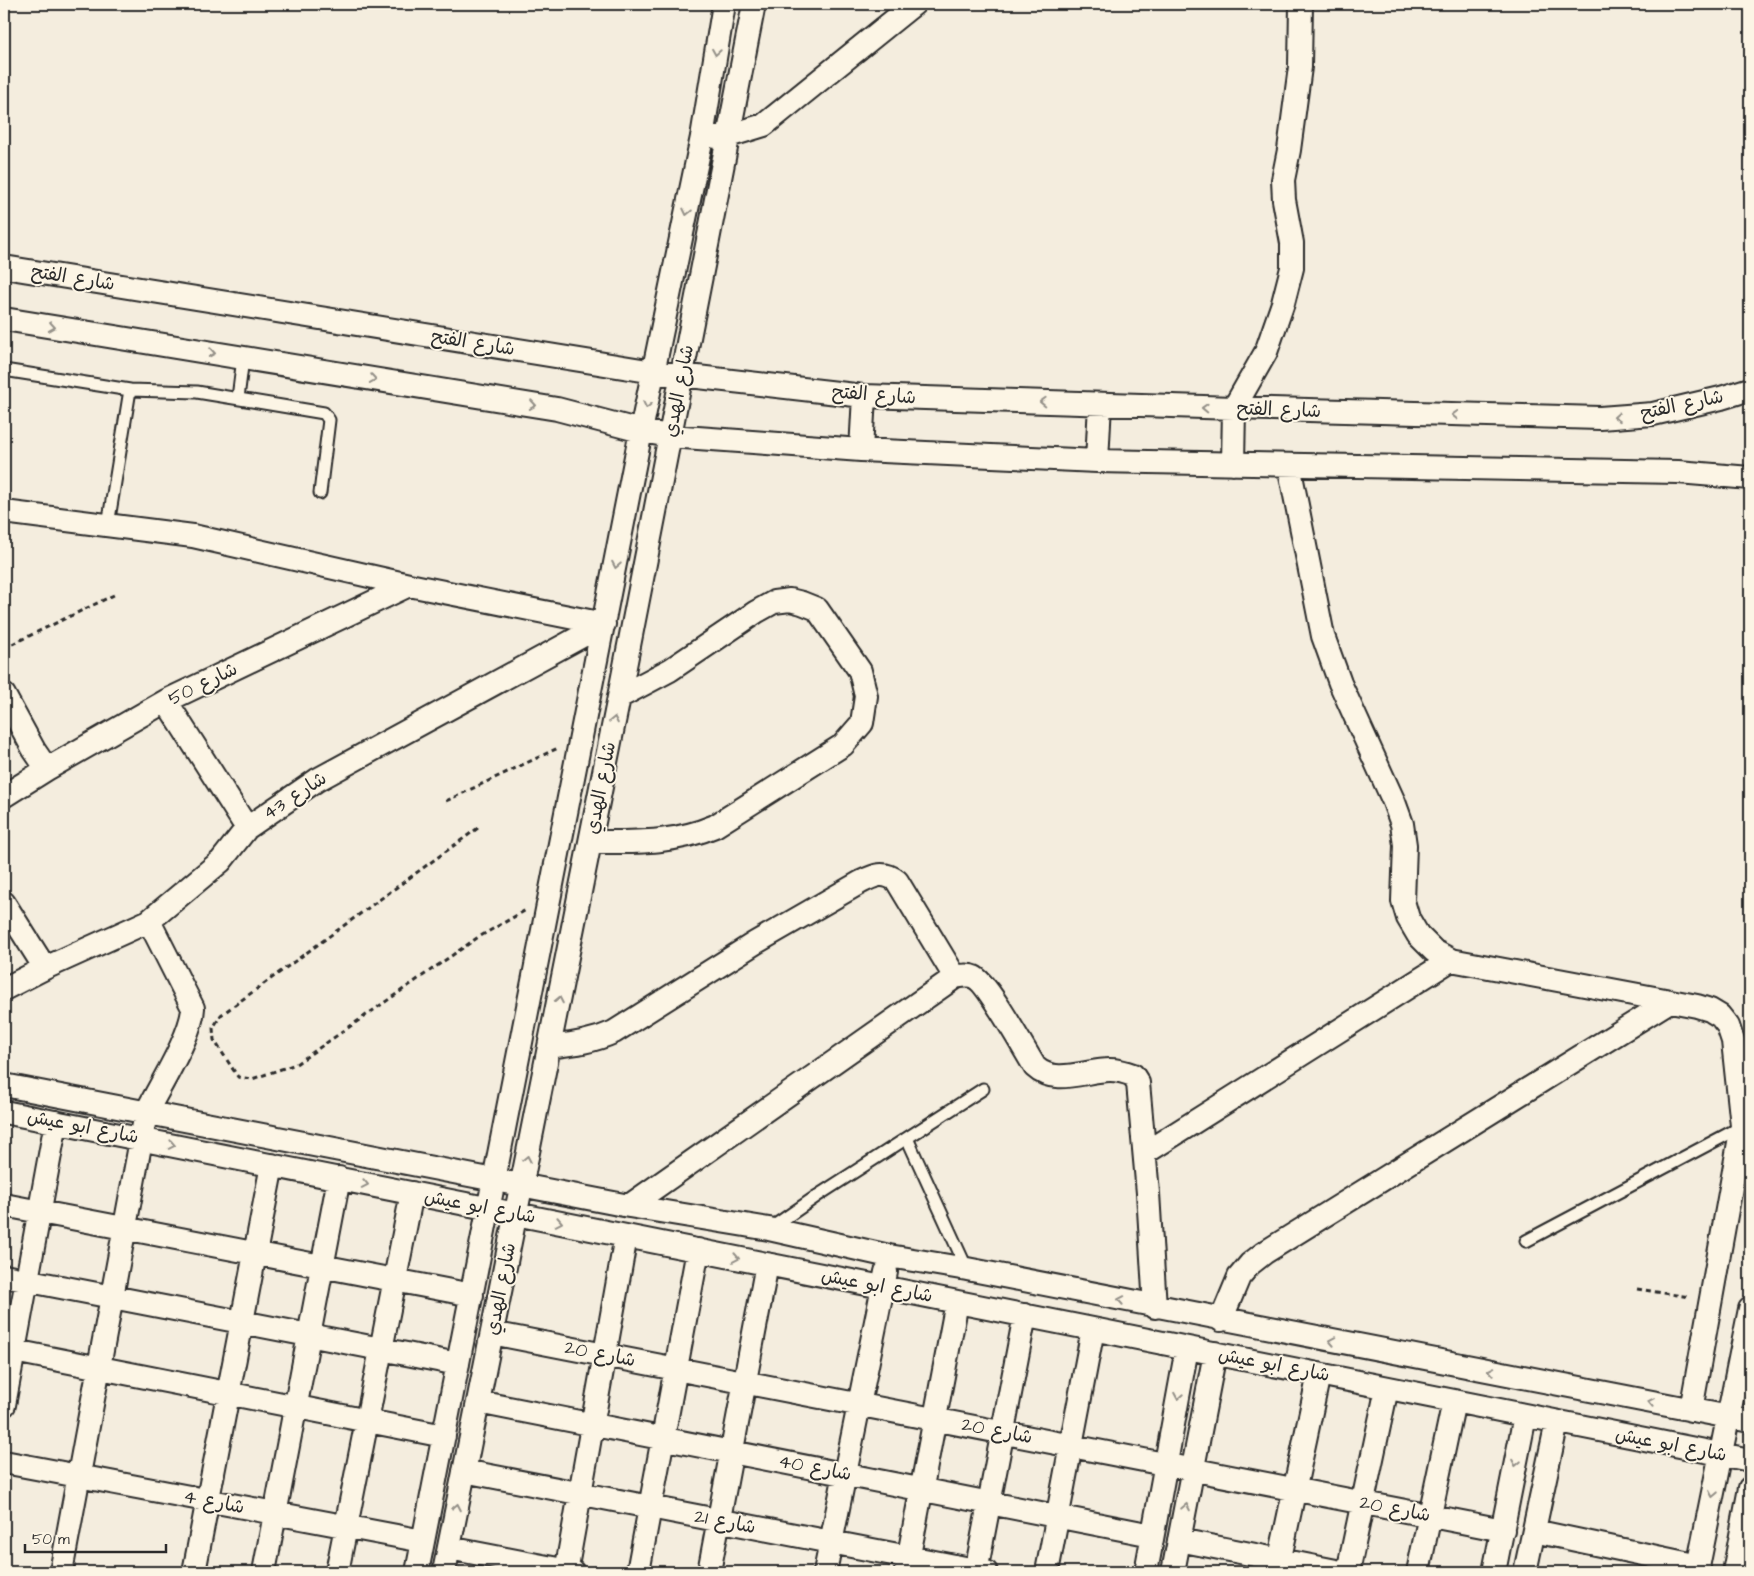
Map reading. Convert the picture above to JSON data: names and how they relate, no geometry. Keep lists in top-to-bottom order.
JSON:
{
  "streets": {
    "street": [
      "شارع الفتح",
      "شارع الهدي",
      "شارع 50",
      "شارع 43",
      "شارع ابو عيش",
      "شارع 20",
      "شارع 40",
      "شارع 4",
      "شارع 21"
    ]
  },
  "crossings": [
    ["شارع الفتح", "شارع الهدي"],
    ["شارع الهدي", "شارع 43"],
    ["شارع الهدي", "شارع ابو عيش"],
    ["شارع الهدي", "شارع 20"],
    ["شارع الهدي", "شارع 40"],
    ["شارع الهدي", "شارع 4"],
    ["شارع الهدي", "شارع 21"]
  ],
  "scale_bar": "50 m"
}
